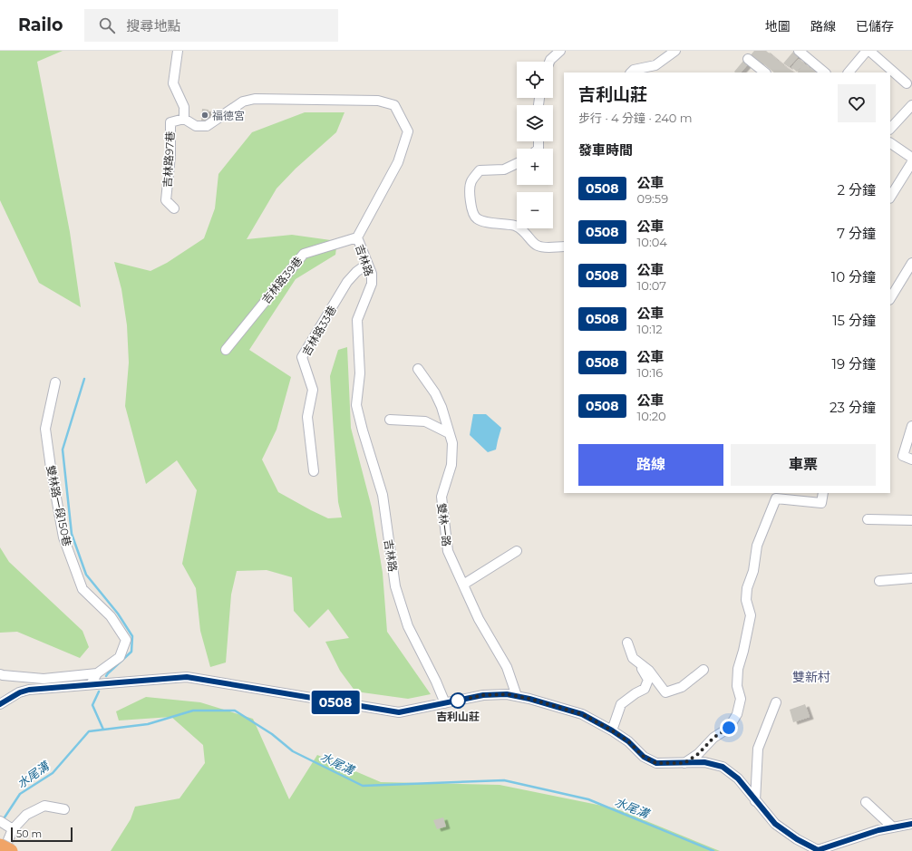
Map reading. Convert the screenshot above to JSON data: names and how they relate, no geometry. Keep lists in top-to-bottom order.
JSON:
{
  "streets": {
    "street": [
      "吉林路97巷",
      "吉林路",
      "吉林路39巷",
      "吉林路33巷",
      "雙林路一段150巷",
      "雙林一路"
    ]
  },
  "crossings": [
    ["吉林路97巷", "吉林路"],
    ["吉林路", "吉林路39巷"],
    ["吉林路", "吉林路33巷"]
  ],
  "districts": ["雙新村"],
  "water": ["水尾溝"],
  "places": ["福德宮", "吉利山莊"],
  "lines": ["bus line 0508"],
  "scale_bar": "50 m",
  "page": {
    "header": "Railo",
    "search": "搜尋地點",
    "nav": ["地圖", "路線", "已儲存"],
    "on_map": "0508",
    "map_buttons": ["+", "−"],
    "heading": [
      ["吉利山莊", "步行 · 4 分鐘 · 240 m"],
      "發車時間"
    ],
    "list": [
      {
        "mark": "0508",
        "name": "公車",
        "note": "09:59",
        "value": "2 分鐘"
      },
      {
        "mark": "0508",
        "name": "公車",
        "note": "10:04",
        "value": "7 分鐘"
      },
      {
        "mark": "0508",
        "name": "公車",
        "note": "10:07",
        "value": "10 分鐘"
      },
      {
        "mark": "0508",
        "name": "公車",
        "note": "10:12",
        "value": "15 分鐘"
      },
      {
        "mark": "0508",
        "name": "公車",
        "note": "10:16",
        "value": "19 分鐘"
      },
      {
        "mark": "0508",
        "name": "公車",
        "note": "10:20",
        "value": "23 分鐘"
      }
    ],
    "buttons": ["路線", "車票"],
    "scale": "50 m"
  }
}
